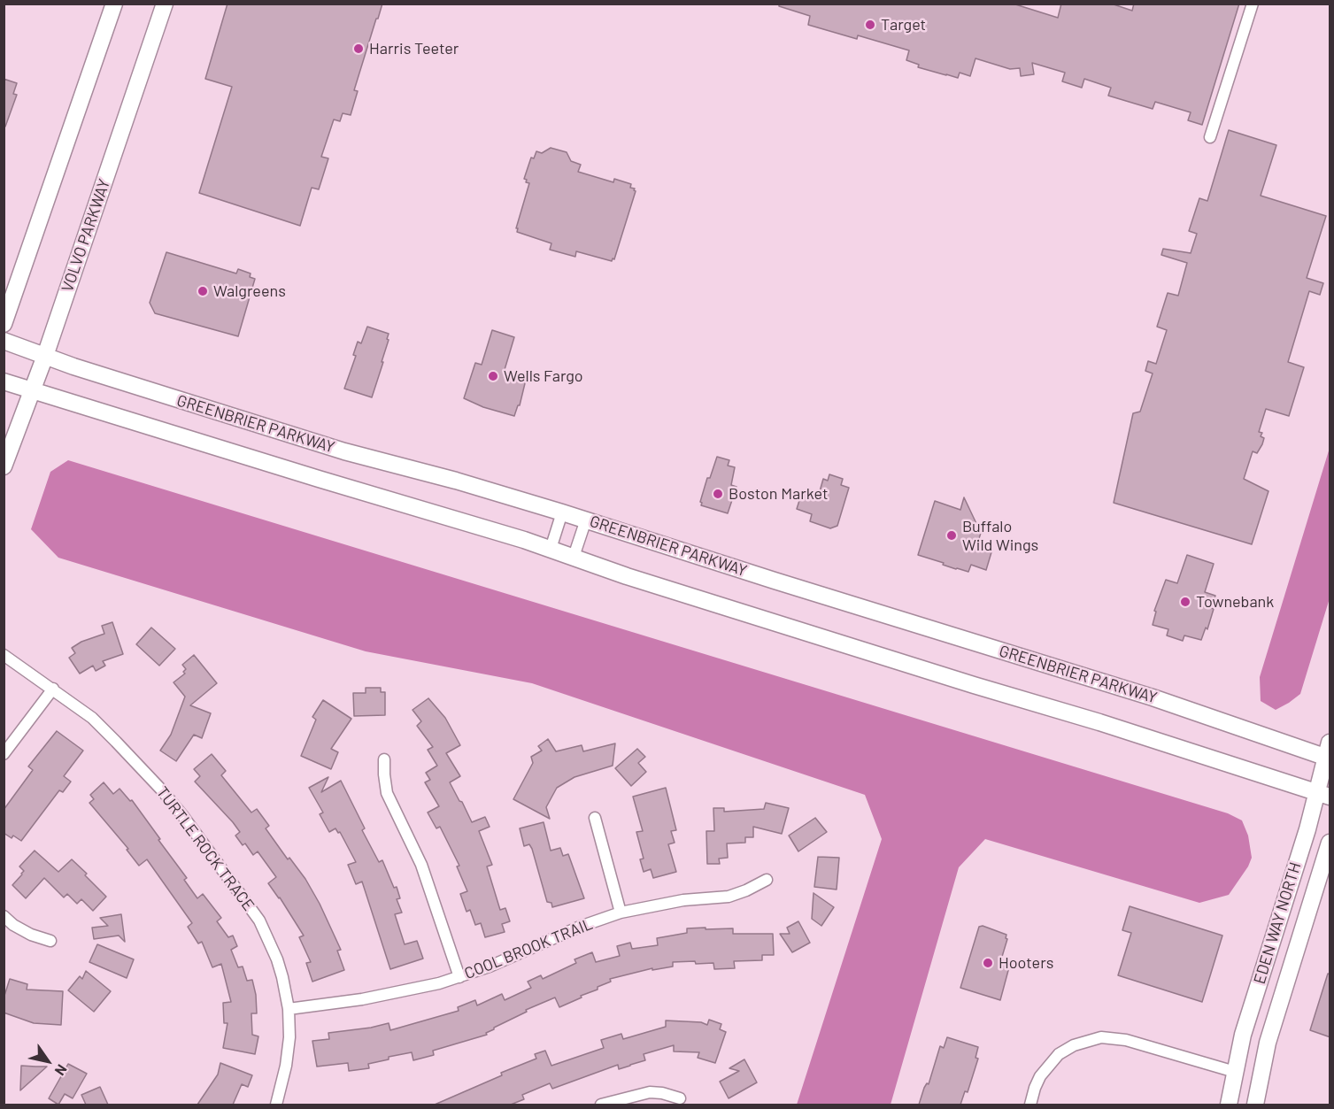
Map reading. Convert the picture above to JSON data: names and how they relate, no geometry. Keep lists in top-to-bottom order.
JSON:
{
  "streets": {
    "main road": ["VOLVO PARKWAY", "GREENBRIER PARKWAY", "EDEN WAY NORTH"],
    "street": ["TURTLE ROCK TRACE", "COOL BROOK TRAIL"]
  },
  "crossings": [
    ["VOLVO PARKWAY", "GREENBRIER PARKWAY"],
    ["GREENBRIER PARKWAY", "EDEN WAY NORTH"],
    ["TURTLE ROCK TRACE", "COOL BROOK TRAIL"]
  ],
  "places": [
    "Target",
    "Harris Teeter",
    "Walgreens",
    "Wells Fargo",
    "Boston Market",
    "Buffalo Wild Wings",
    "Townebank",
    "Hooters"
  ],
  "north": "bottom right"
}
